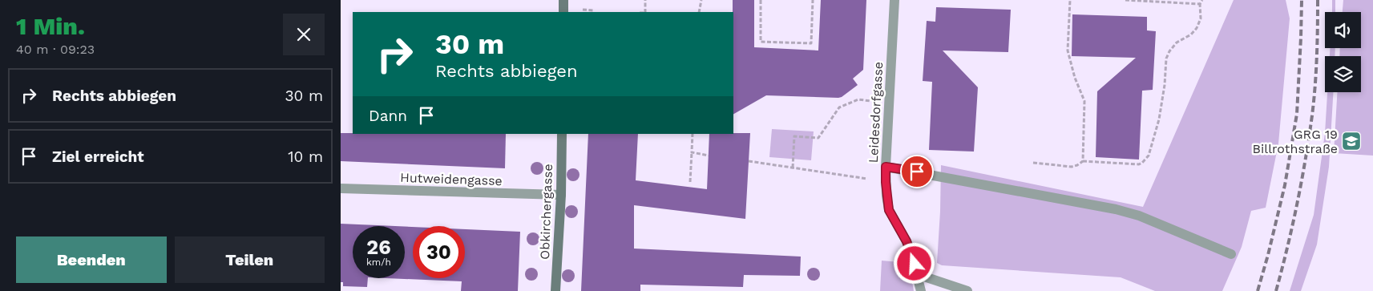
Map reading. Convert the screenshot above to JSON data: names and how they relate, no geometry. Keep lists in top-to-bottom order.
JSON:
{
  "streets": {
    "street": ["Leidesdorfgasse", "Hutweidengasse", "Obkirchergasse"]
  },
  "crossings": [
    ["Hutweidengasse", "Obkirchergasse"]
  ],
  "places": {
    "school or university": ["GRG 19 Billrothstraße"]
  },
  "page": {
    "heading": ["1 Min.", "40 m · 09:23"],
    "turn": ["30 m", "Rechts abbiegen"],
    "list": [
      {
        "name": "Rechts abbiegen",
        "value": "30 m"
      },
      {
        "name": "Ziel erreicht",
        "value": "10 m"
      }
    ],
    "then": "Dann",
    "speed": "26 km/h",
    "limit": "30",
    "buttons": ["Beenden", "Teilen"]
  }
}
